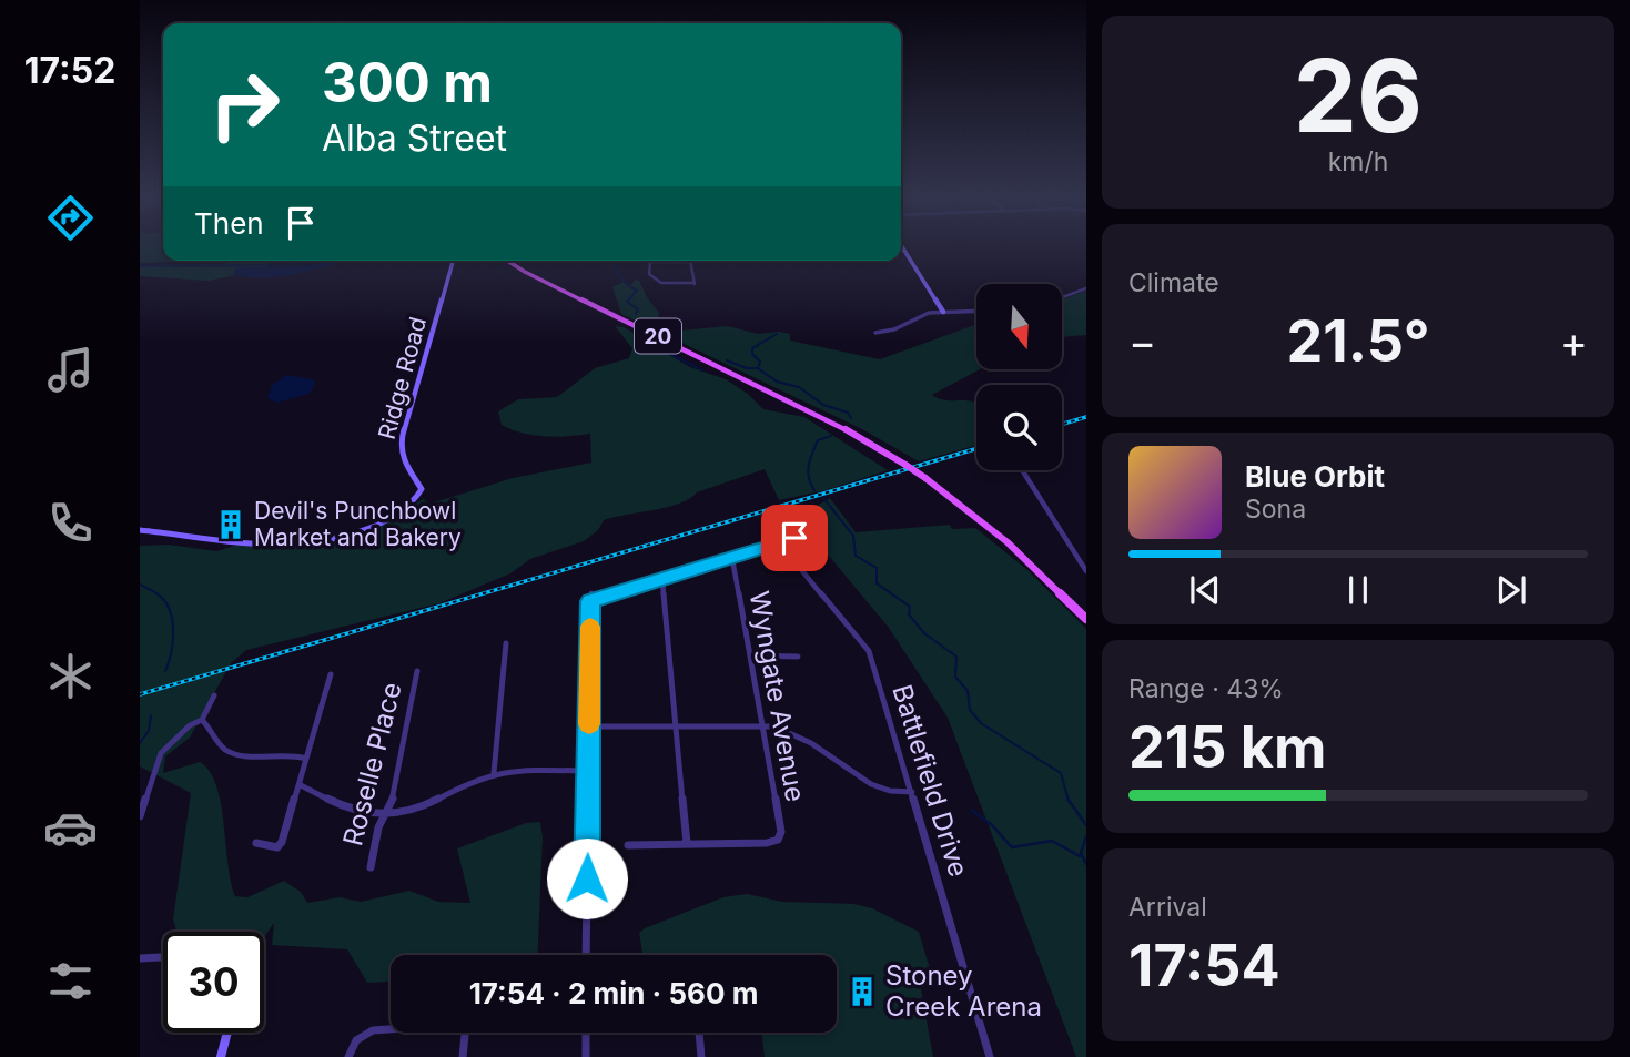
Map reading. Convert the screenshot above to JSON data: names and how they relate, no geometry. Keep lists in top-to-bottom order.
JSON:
{
  "streets": {
    "main road": ["20", "Ridge Road"],
    "street": ["Wyngate Avenue", "Roselle Place", "Battlefield Drive"]
  },
  "places": {
    "building": ["Devil's Punchbowl Market and Bakery", "Stoney Creek Arena"]
  },
  "north": "bottom",
  "page": {
    "tabs": "17:52",
    "tile": [
      ["26", "km/h"],
      "Climate",
      ["Range · 43%", "215 km"],
      ["Arrival", "17:54"]
    ],
    "turn": ["300 m", "Alba Street"],
    "then": "Then",
    "heat": ["−", "21.5°", "+"],
    "song": ["Blue Orbit", "Sona"],
    "limit": "30",
    "trip": "17:54 · 2 min · 560 m"
  }
}
